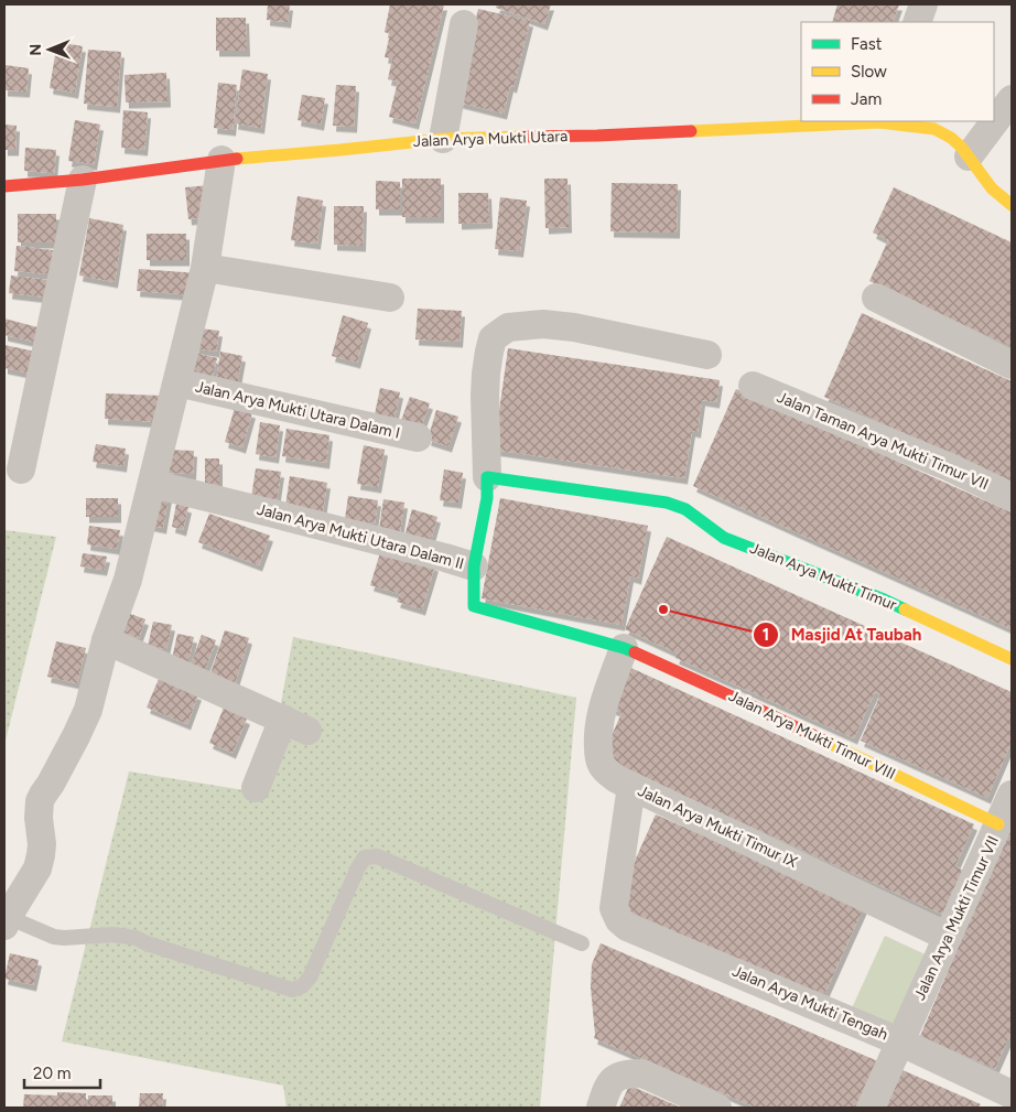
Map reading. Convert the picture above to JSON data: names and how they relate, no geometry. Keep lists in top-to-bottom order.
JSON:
{
  "streets": {
    "street": [
      "Jalan Arya Mukti Utara",
      "Jalan Arya Mukti Utara Dalam I",
      "Jalan Taman Arya Mukti Timur VII",
      "Jalan Arya Mukti Utara Dalam II",
      "Jalan Arya Mukti Timur",
      "Jalan Arya Mukti Timur VIII",
      "Jalan Arya Mukti Timur IX",
      "Jalan Arya Mukti Timur VII",
      "Jalan Arya Mukti Tengah"
    ]
  },
  "crossings": [
    ["Jalan Arya Mukti Utara Dalam II", "Jalan Arya Mukti Timur VIII"],
    ["Jalan Arya Mukti Utara Dalam II", "Jalan Arya Mukti Timur IX"],
    ["Jalan Arya Mukti Timur VIII", "Jalan Arya Mukti Timur IX"],
    ["Jalan Arya Mukti Timur VIII", "Jalan Arya Mukti Timur VII"],
    ["Jalan Arya Mukti Timur IX", "Jalan Arya Mukti Timur VII"],
    ["Jalan Arya Mukti Timur IX", "Jalan Arya Mukti Tengah"],
    ["Jalan Arya Mukti Timur VII", "Jalan Arya Mukti Tengah"]
  ],
  "places": ["Masjid At Taubah"],
  "legend": ["Fast", "Slow", "Jam"],
  "scale_bar": "20 m",
  "north": "left"
}
